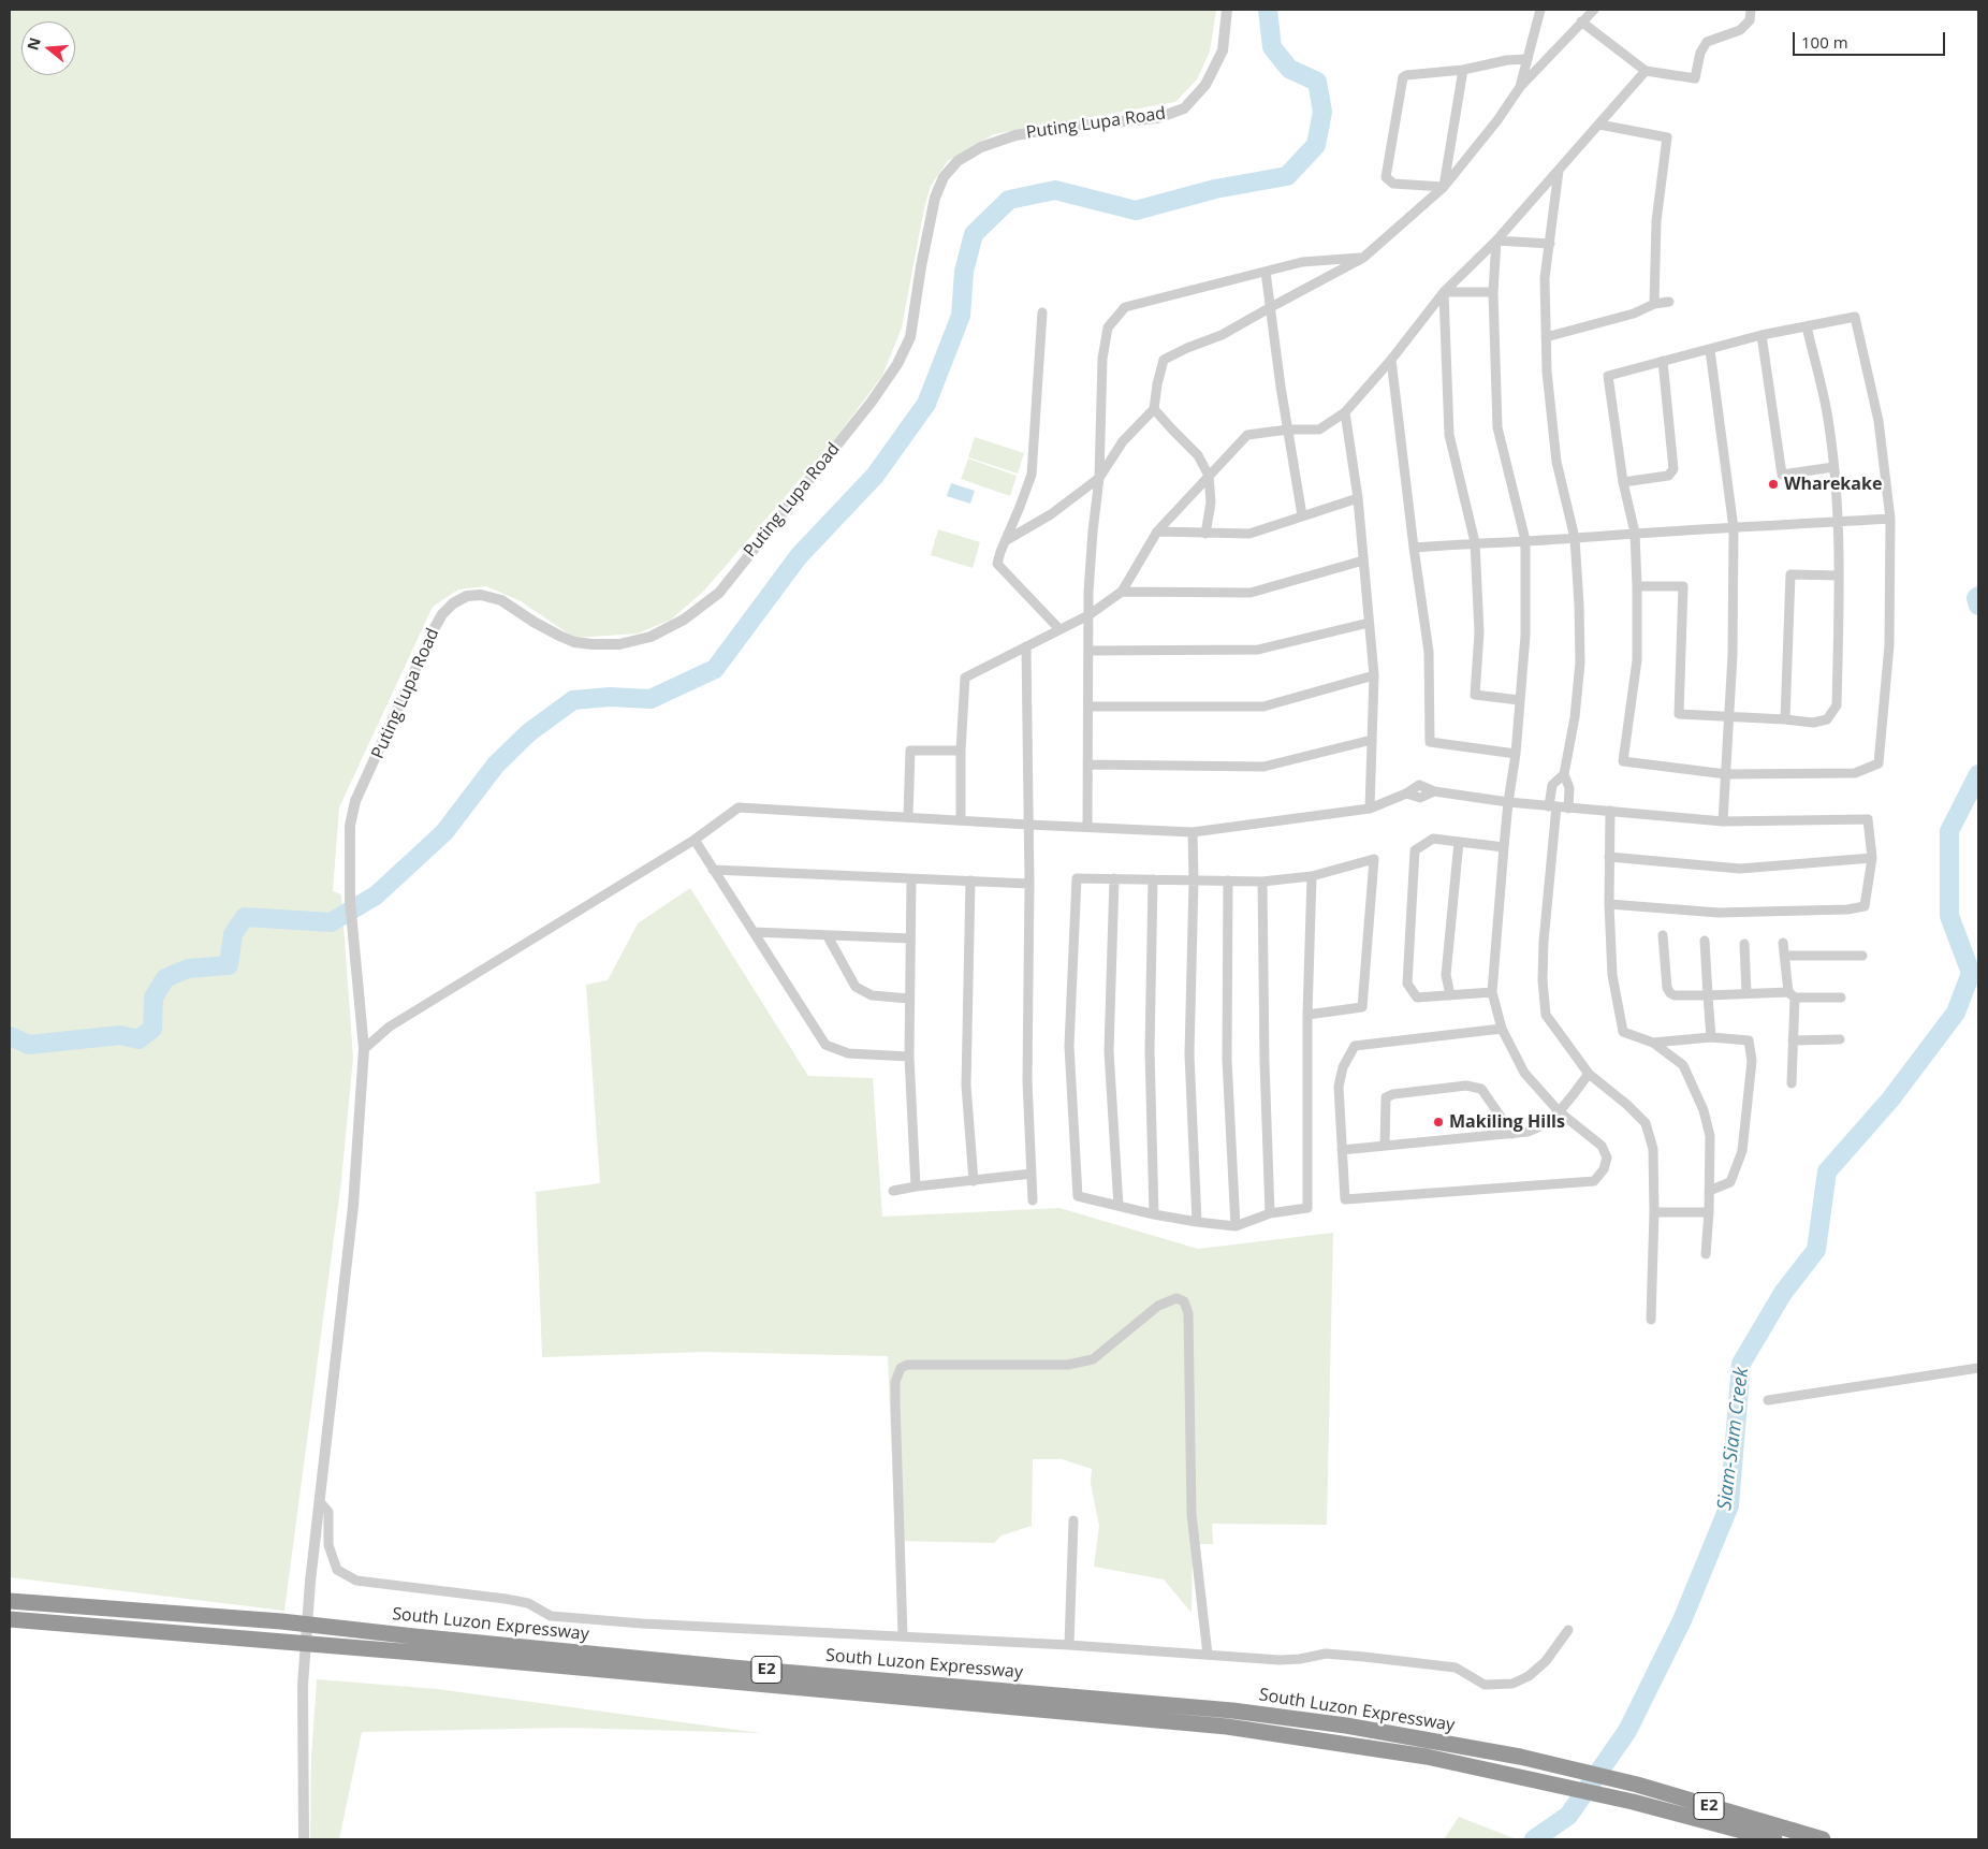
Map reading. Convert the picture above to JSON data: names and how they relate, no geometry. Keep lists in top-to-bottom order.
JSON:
{
  "streets": {
    "highway": ["South Luzon Expressway", "E2"],
    "street": ["Puting Lupa Road"]
  },
  "water": ["Siam-Siam Creek"],
  "places": ["Wharekake", "Makiling Hills"],
  "scale_bar": "100 m",
  "north": "left"
}
